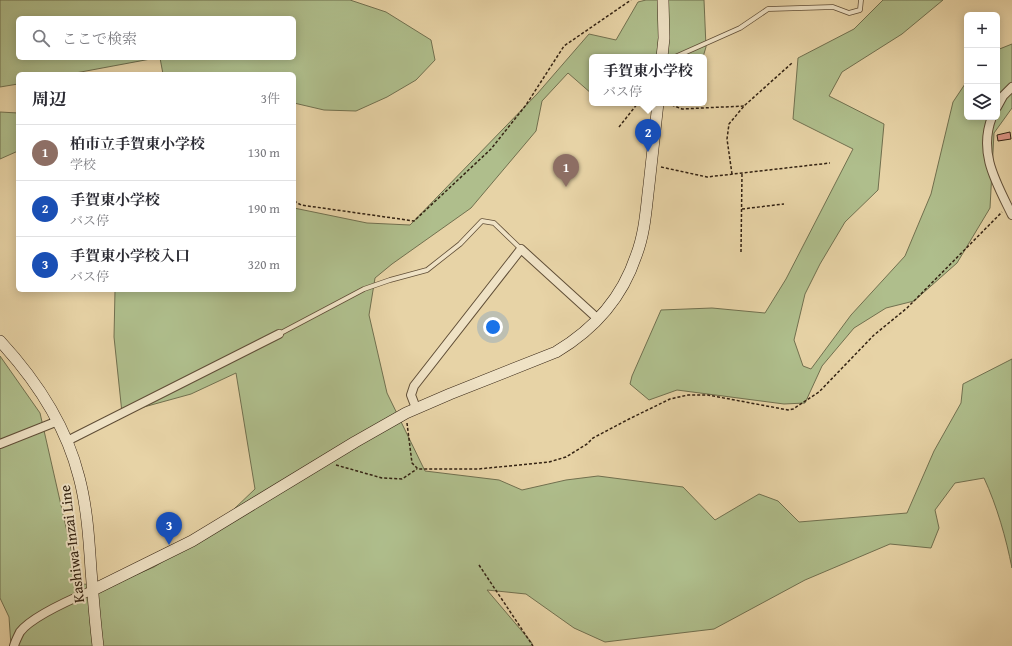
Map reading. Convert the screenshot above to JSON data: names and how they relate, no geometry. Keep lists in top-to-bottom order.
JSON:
{
  "streets": {
    "street": ["Kashiwa-Inzai Line"]
  },
  "page": {
    "map_buttons": ["+", "−"],
    "search": "ここで検索",
    "popup": ["手賀東小学校", "バス停"],
    "heading": ["周辺", "3件"],
    "pins": ["2", "1", "3"],
    "list": [
      {
        "mark": "1",
        "name": "柏市立手賀東小学校",
        "note": "学校",
        "value": "130 m"
      },
      {
        "mark": "2",
        "name": "手賀東小学校",
        "note": "バス停",
        "value": "190 m"
      },
      {
        "mark": "3",
        "name": "手賀東小学校入口",
        "note": "バス停",
        "value": "320 m"
      }
    ]
  }
}
